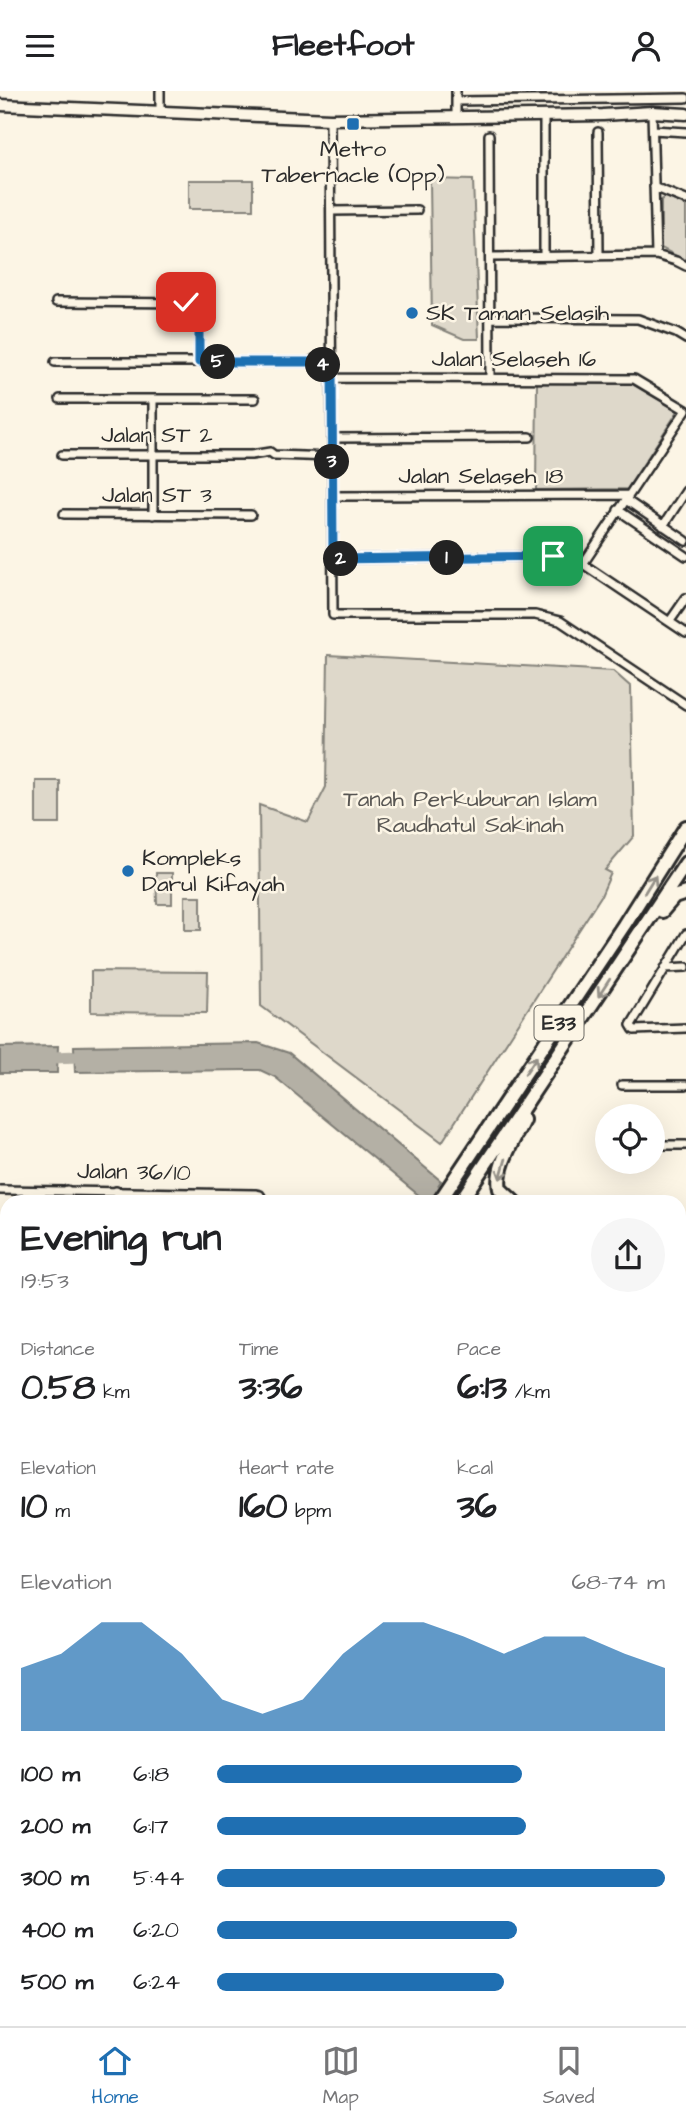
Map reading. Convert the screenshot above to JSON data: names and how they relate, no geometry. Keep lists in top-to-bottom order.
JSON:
{
  "streets": {
    "highway": ["E33"],
    "street": [
      "Jalan Selaseh 16",
      "Jalan ST 2",
      "Jalan Selaseh 18",
      "Jalan ST 3",
      "Jalan 36/10"
    ]
  },
  "parks": ["Tanah Perkuburan Islam Raudhatul Sakinah"],
  "places": {
    "transit": ["Metro Tabernacle (Opp)"],
    "other": ["SK Taman Selasih", "Kompleks Darul Kifayah"]
  },
  "page": {
    "header": "Fleetfoot",
    "pins": [
      "5",
      "4",
      "3",
      "1",
      "2"
    ],
    "heading": ["Evening run", "19:53"],
    "stats": [
      ["Distance", "0.58 km"],
      ["Time", "3:36"],
      ["Pace", "6:13 /km"],
      ["Elevation", "10 m"],
      ["Heart rate", "160 bpm"],
      ["kcal", "36"]
    ],
    "chart": ["Elevation", "68–74 m"],
    "list": [
      {
        "name": "100 m",
        "note": "6:18"
      },
      {
        "name": "200 m",
        "note": "6:17"
      },
      {
        "name": "300 m",
        "note": "5:44"
      },
      {
        "name": "400 m",
        "note": "6:20"
      },
      {
        "name": "500 m",
        "note": "6:24"
      }
    ],
    "tabs": ["Home", "Map", "Saved"]
  }
}
